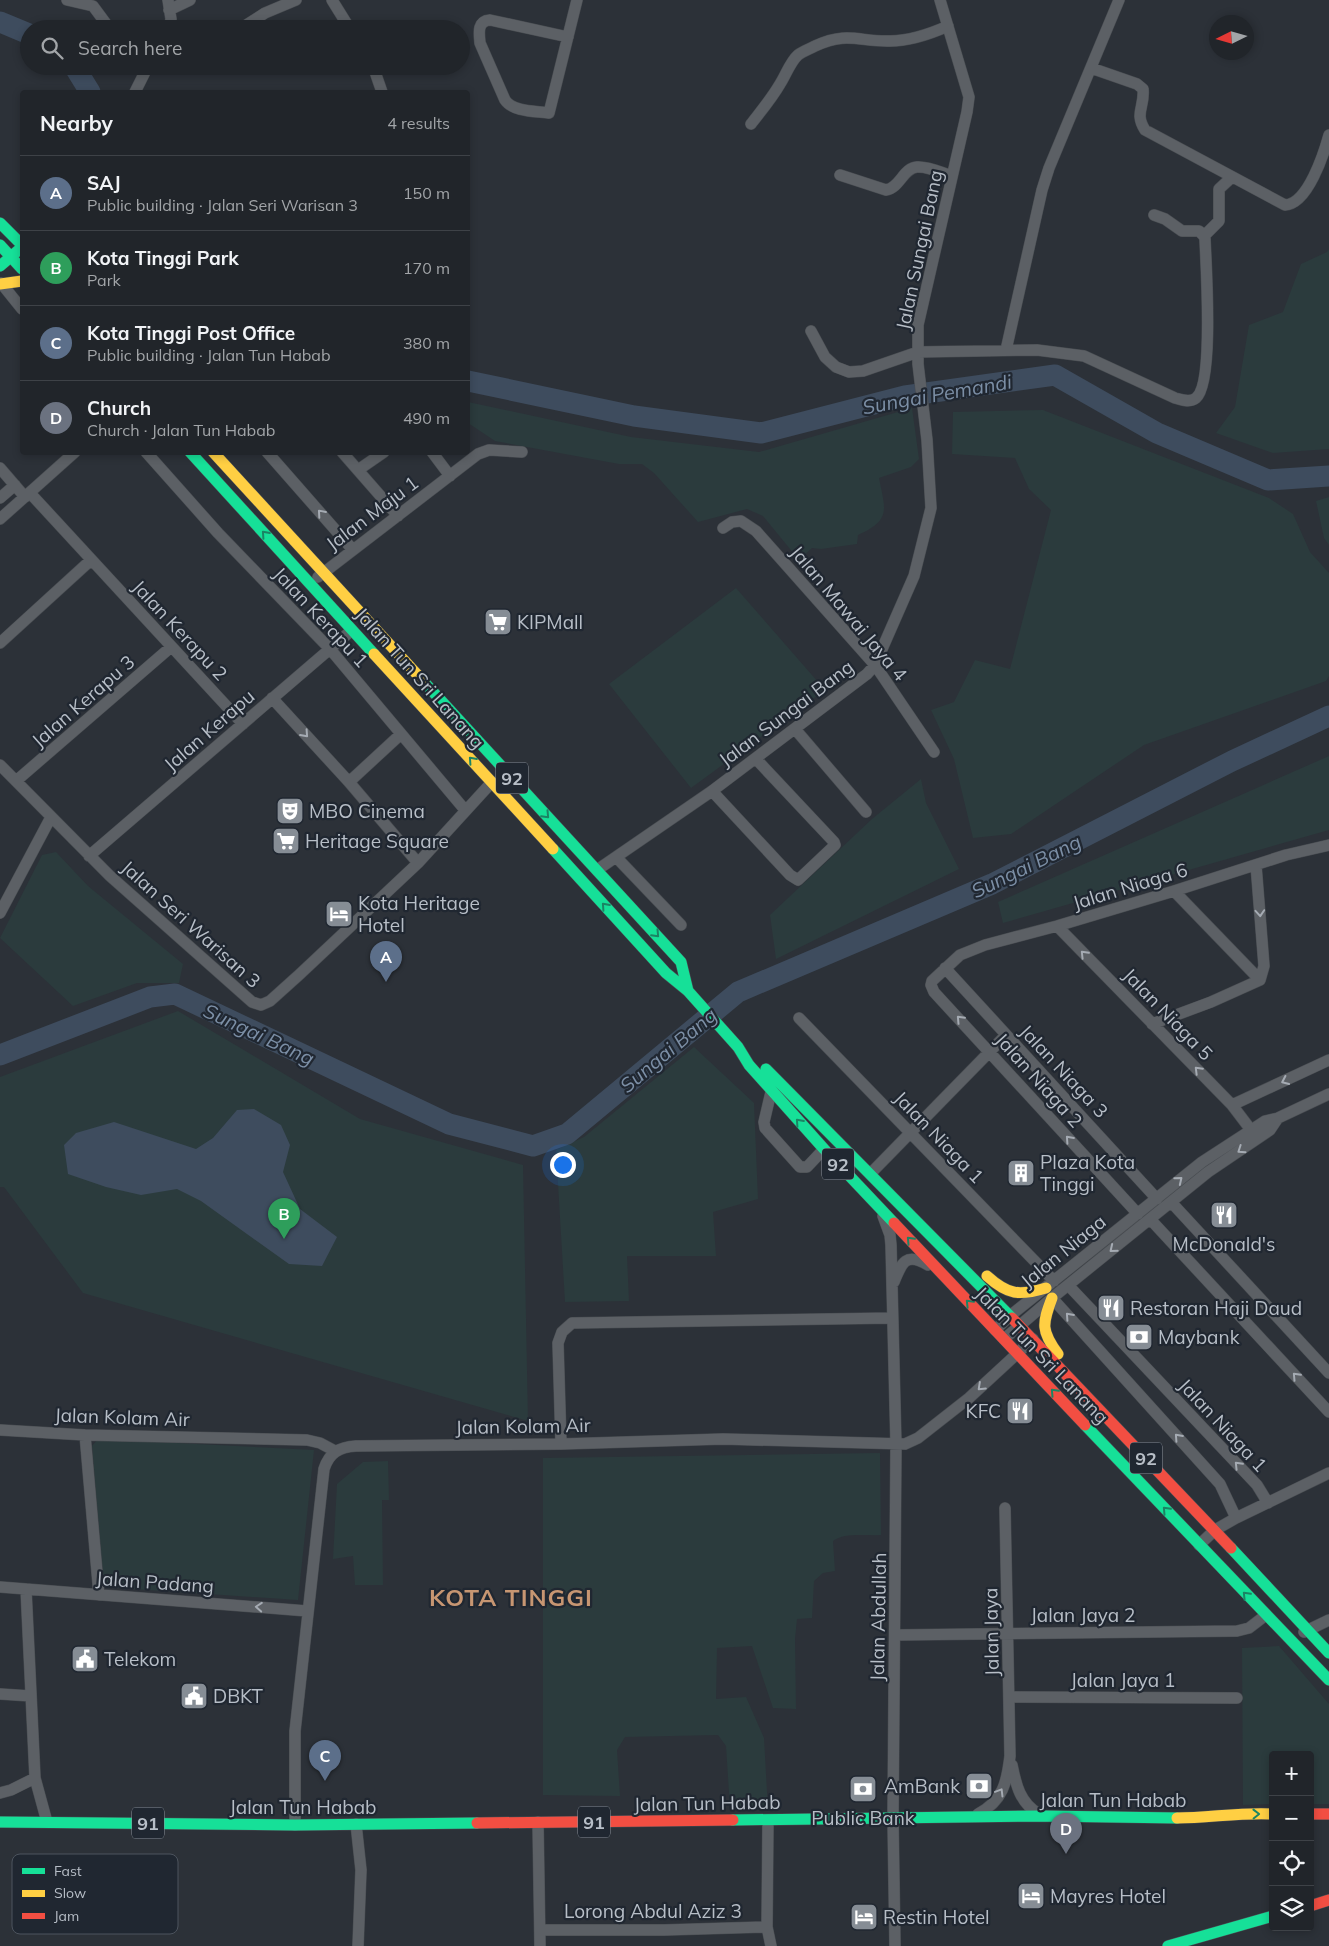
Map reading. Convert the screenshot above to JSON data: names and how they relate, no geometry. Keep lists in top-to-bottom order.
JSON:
{
  "streets": {
    "main road": [
      "Jalan Tun Sri Lanang",
      "92",
      "Jalan Tun Habab",
      "91"
    ],
    "street": [
      "Jalan Sungai Bang",
      "Jalan Maju 1",
      "Jalan Mawai Jaya 4",
      "Jalan Kerapu 1",
      "Jalan Kerapu 2",
      "Jalan Kerapu 3",
      "Jalan Kerapu",
      "Jalan Niaga 6",
      "Jalan Seri Warisan 3",
      "Jalan Niaga 5",
      "Jalan Niaga 3",
      "Jalan Niaga 2",
      "Jalan Niaga 1",
      "Jalan Niaga",
      "Jalan Kolam Air",
      "Jalan Padang",
      "Jalan Jaya 2",
      "Jalan Abdullah",
      "Jalan Jaya",
      "Jalan Jaya 1",
      "Lorong Abdul Aziz 3"
    ]
  },
  "crossings": [
    ["Jalan Sungai Bang", "Jalan Mawai Jaya 4"],
    ["Jalan Sungai Bang", "Jalan Tun Sri Lanang"],
    ["Jalan Maju 1", "Jalan Tun Sri Lanang"],
    ["Jalan Kerapu 1", "Jalan Kerapu"],
    ["Jalan Kerapu 1", "Jalan Seri Warisan 3"],
    ["Jalan Kerapu 2", "Jalan Kerapu 3"],
    ["Jalan Kerapu 2", "Jalan Kerapu"],
    ["Jalan Tun Sri Lanang", "Jalan Kerapu"],
    ["Jalan Tun Sri Lanang", "Jalan Seri Warisan 3"],
    ["Jalan Tun Sri Lanang", "Jalan Niaga"],
    ["Jalan Tun Sri Lanang", "Jalan Kolam Air"],
    ["Jalan Tun Sri Lanang", "Jalan Jaya 2"],
    ["Jalan Tun Sri Lanang", "Jalan Abdullah"],
    ["Jalan Kerapu 3", "Jalan Seri Warisan 3"],
    ["Jalan Kerapu", "Jalan Seri Warisan 3"],
    ["Jalan Niaga 6", "Jalan Niaga 5"],
    ["Jalan Niaga 6", "Jalan Niaga 3"],
    ["Jalan Niaga 6", "Jalan Niaga 2"],
    ["Jalan Niaga 5", "Jalan Niaga"],
    ["Jalan Niaga 3", "Jalan Niaga 2"],
    ["Jalan Niaga 3", "Jalan Niaga"],
    ["Jalan Niaga 2", "Jalan Niaga"],
    ["Jalan Niaga 1", "Jalan Niaga"],
    ["Jalan Kolam Air", "Jalan Abdullah"],
    ["Jalan Jaya 2", "Jalan Abdullah"],
    ["Jalan Jaya 2", "Jalan Jaya"],
    ["Jalan Abdullah", "Jalan Tun Habab"],
    ["Jalan Jaya", "Jalan Jaya 1"],
    ["Jalan Jaya", "Jalan Tun Habab"]
  ],
  "one_way": [
    "Jalan Niaga 5",
    "Jalan Niaga 2",
    "Jalan Niaga 1",
    "Jalan Padang"
  ],
  "districts": ["KOTA TINGGI"],
  "water": ["Sungai Pemandi", "Sungai Bang"],
  "places": {
    "supermarket": ["KIPMall", "Heritage Square"],
    "theatre": ["MBO Cinema"],
    "hotel": ["Kota Heritage Hotel", "Mayres Hotel", "Restin Hotel"],
    "building": ["Plaza Kota Tinggi"],
    "restaurant": ["McDonald's", "Restoran Haji Daud", "KFC"],
    "bank": ["Maybank", "AmBank", "Public Bank"],
    "public building": ["Telekom", "DBKT"]
  },
  "legend": ["Fast", "Slow", "Jam"],
  "north": "left",
  "page": {
    "search": "Search here",
    "heading": ["Nearby", "4 results"],
    "list": [
      {
        "mark": "A",
        "name": "SAJ",
        "note": "Public building · Jalan Seri Warisan 3",
        "value": "150 m"
      },
      {
        "mark": "B",
        "name": "Kota Tinggi Park",
        "note": "Park",
        "value": "170 m"
      },
      {
        "mark": "C",
        "name": "Kota Tinggi Post Office",
        "note": "Public building · Jalan Tun Habab",
        "value": "380 m"
      },
      {
        "mark": "D",
        "name": "Church",
        "note": "Church · Jalan Tun Habab",
        "value": "490 m"
      }
    ],
    "pins": [
      "A",
      "B",
      "C",
      "D"
    ],
    "map_buttons": ["+", "−"]
  }
}
